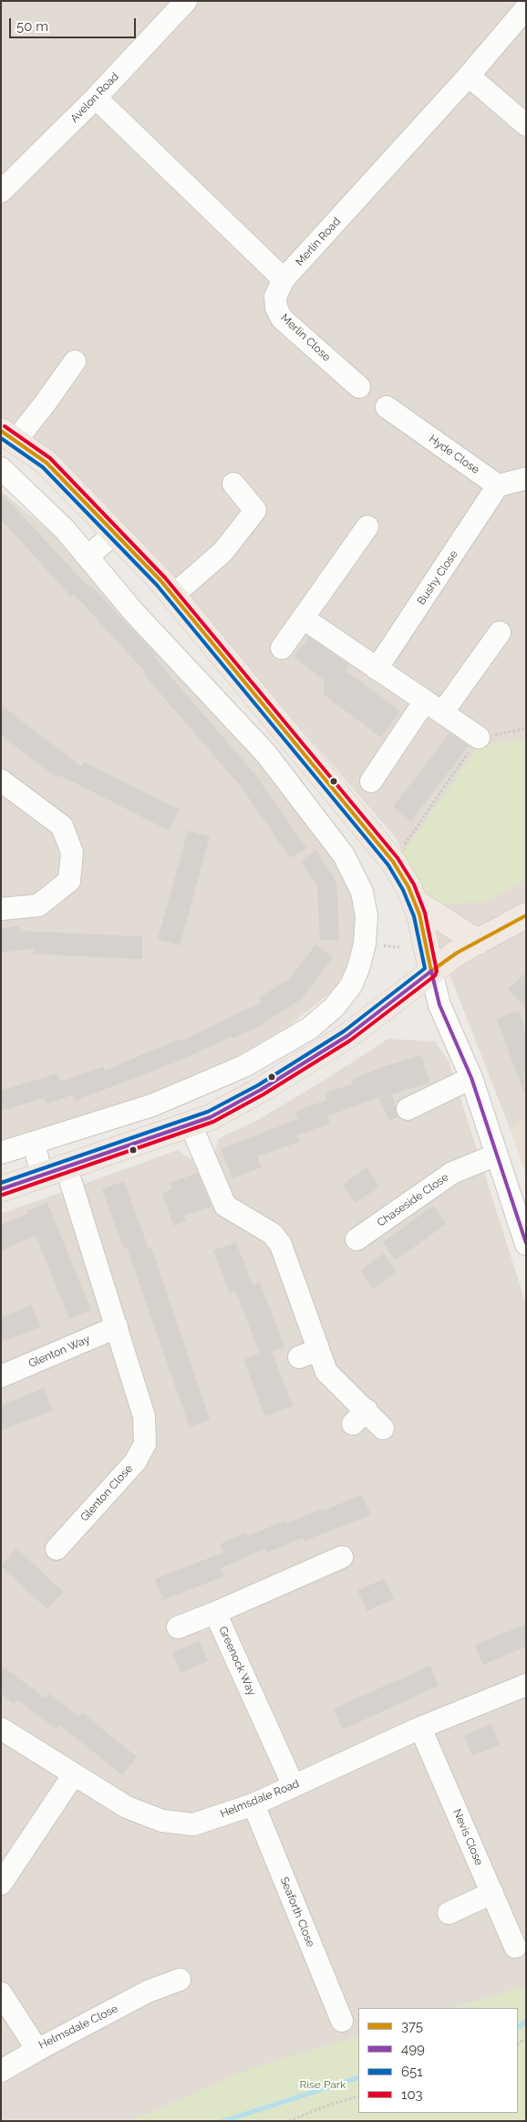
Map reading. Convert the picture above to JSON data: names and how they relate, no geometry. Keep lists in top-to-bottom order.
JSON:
{
  "streets": {
    "street": [
      "Avelon Road",
      "Merlin Road",
      "Merlin Close",
      "Hyde Close",
      "Bushy Close",
      "Chaseside Close",
      "Glenton Way",
      "Glenton Close",
      "Greenock Way",
      "Helmsdale Road",
      "Nevis Close",
      "Seaforth Close",
      "Helmsdale Close"
    ]
  },
  "crossings": [
    ["Merlin Road", "Merlin Close"],
    ["Hyde Close", "Bushy Close"],
    ["Glenton Way", "Glenton Close"],
    ["Greenock Way", "Helmsdale Road"],
    ["Helmsdale Road", "Nevis Close"],
    ["Helmsdale Road", "Seaforth Close"]
  ],
  "parks": ["Rise Park"],
  "lines": [
    "transit line 103",
    "transit line 375",
    "transit line 651",
    "transit line 499"
  ],
  "legend": [
    "375",
    "499",
    "651",
    "103"
  ],
  "scale_bar": "50 m"
}
